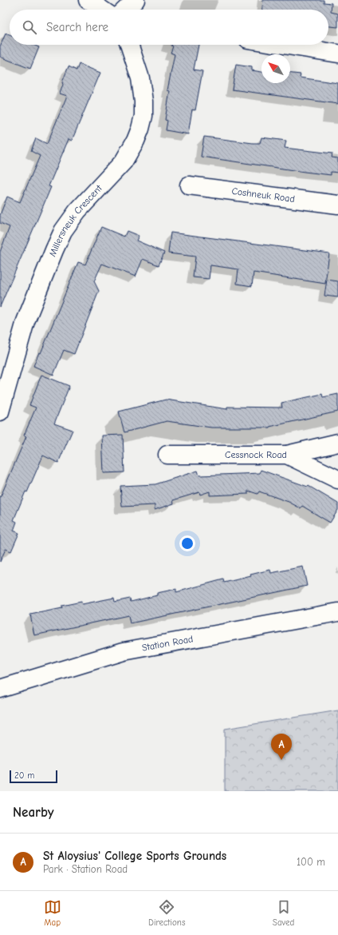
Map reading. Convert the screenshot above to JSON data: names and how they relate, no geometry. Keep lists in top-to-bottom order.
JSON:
{
  "streets": {
    "street": [
      "Coshneuk Road",
      "Millersneuk Crescent",
      "Cessnock Road",
      "Station Road"
    ]
  },
  "scale_bar": "20 m",
  "north": "top left",
  "page": {
    "search": "Search here",
    "pins": "A",
    "scale": "20 m",
    "heading": "Nearby",
    "list": [
      {
        "mark": "A",
        "name": "St Aloysius' College Sports Grounds",
        "note": "Park · Station Road",
        "value": "100 m"
      }
    ],
    "nav": ["Map", "Directions", "Saved"]
  }
}
